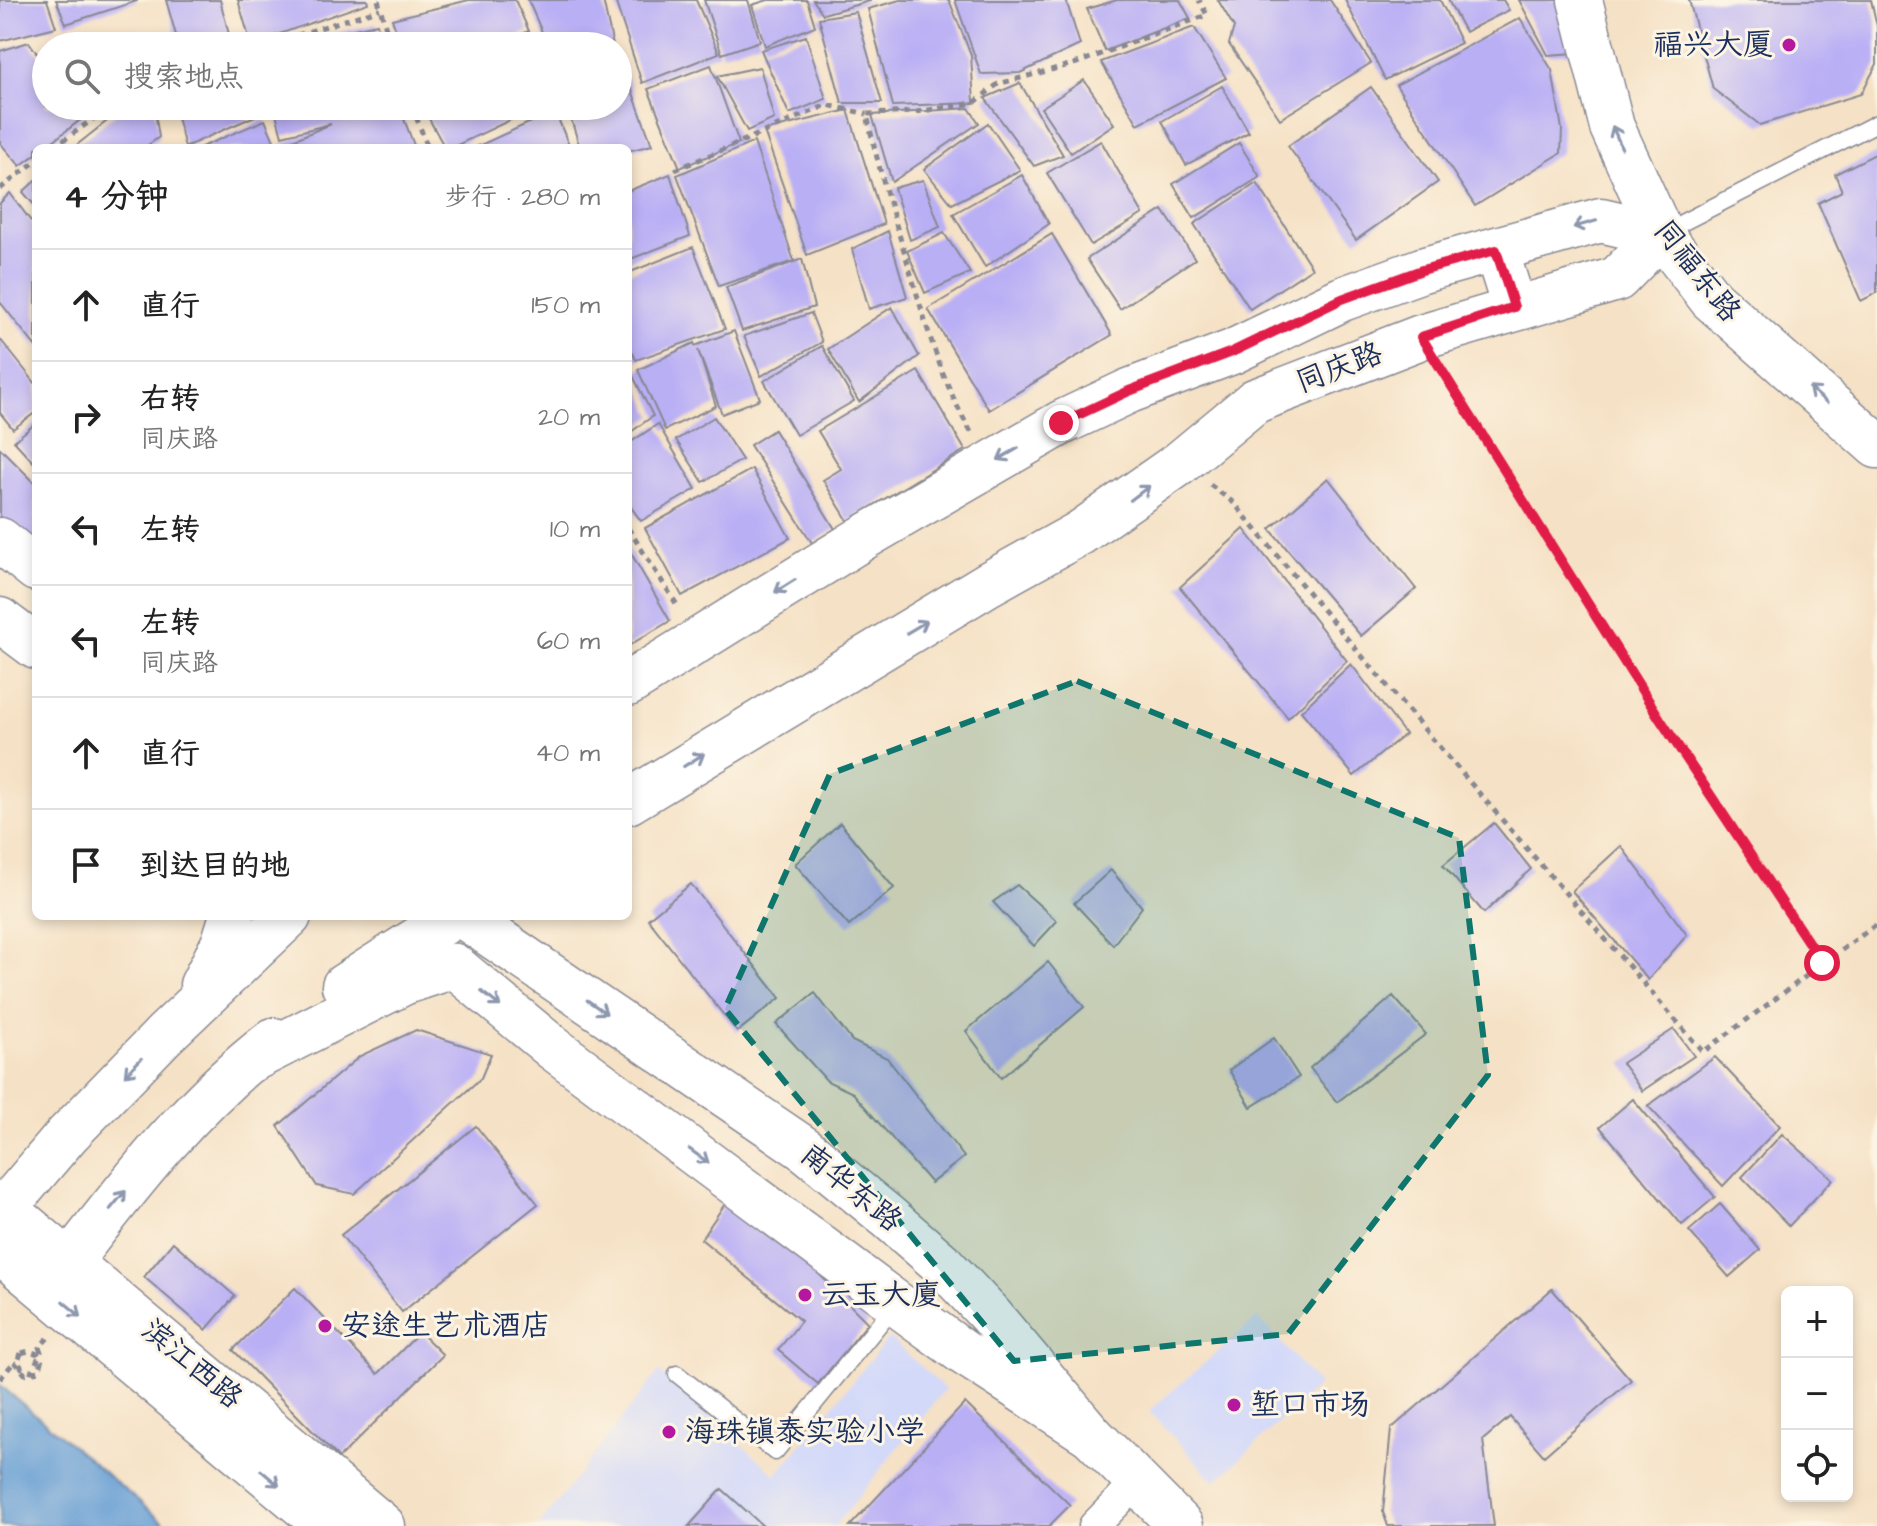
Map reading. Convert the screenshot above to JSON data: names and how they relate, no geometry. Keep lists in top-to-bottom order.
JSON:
{
  "streets": {
    "main road": [
      "同福东路",
      "同庆路",
      "南华东路",
      "滨江西路"
    ]
  },
  "crossings": [
    ["同福东路", "同庆路"]
  ],
  "one_way": ["同福东路"],
  "places": [
    "福兴大厦",
    "云玉大廈",
    "安途生艺术酒店",
    "堑口市场",
    "海珠镇泰实验小学"
  ],
  "page": {
    "search": "搜索地点",
    "heading": ["4 分钟", "步行 · 280 m"],
    "list": [
      ["直行", "150 m"],
      ["右转", "同庆路", "20 m"],
      ["左转", "10 m"],
      ["左转", "同庆路", "60 m"],
      ["直行", "40 m"],
      "到达目的地"
    ],
    "map_buttons": ["+", "−"]
  }
}
